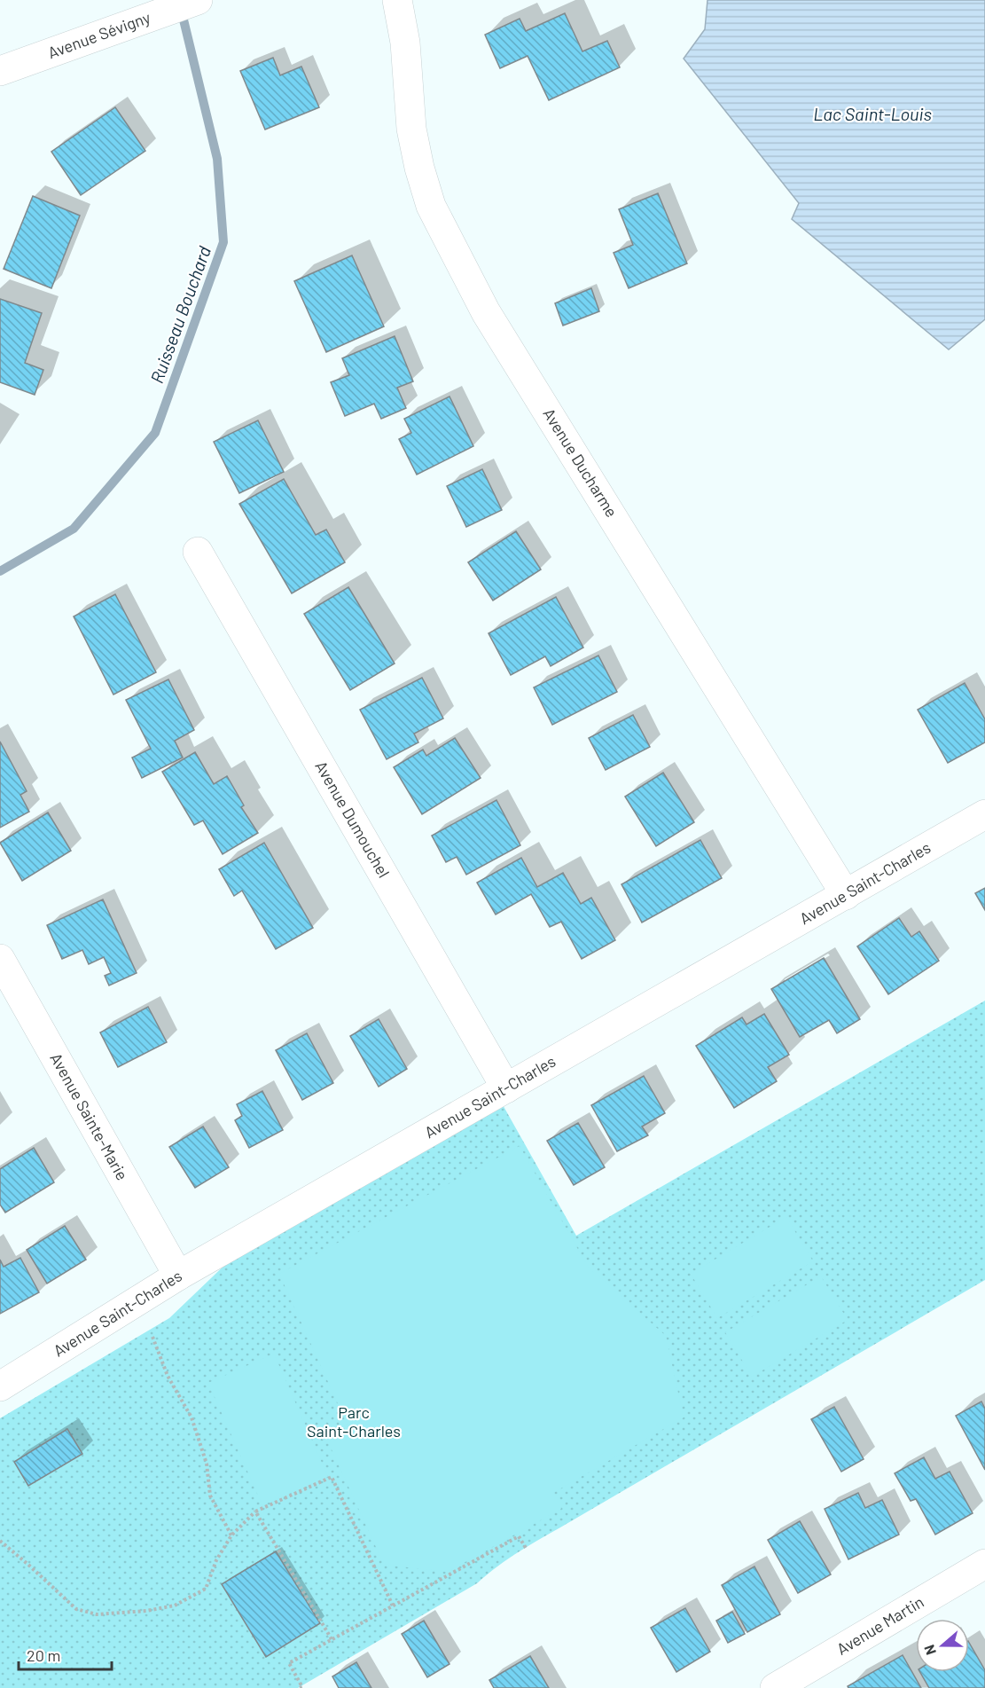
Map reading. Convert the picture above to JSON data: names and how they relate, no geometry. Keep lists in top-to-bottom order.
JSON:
{
  "streets": {
    "street": [
      "Avenue Sévigny",
      "Avenue Ducharme",
      "Avenue Dumouchel",
      "Avenue Saint-Charles",
      "Avenue Sainte-Marie",
      "Avenue Martin"
    ]
  },
  "crossings": [
    ["Avenue Ducharme", "Avenue Saint-Charles"],
    ["Avenue Dumouchel", "Avenue Saint-Charles"],
    ["Avenue Saint-Charles", "Avenue Sainte-Marie"]
  ],
  "water": ["Lac Saint-Louis", "Ruisseau Bouchard"],
  "parks": ["Parc Saint-Charles"],
  "scale_bar": "20 m",
  "north": "left"
}
